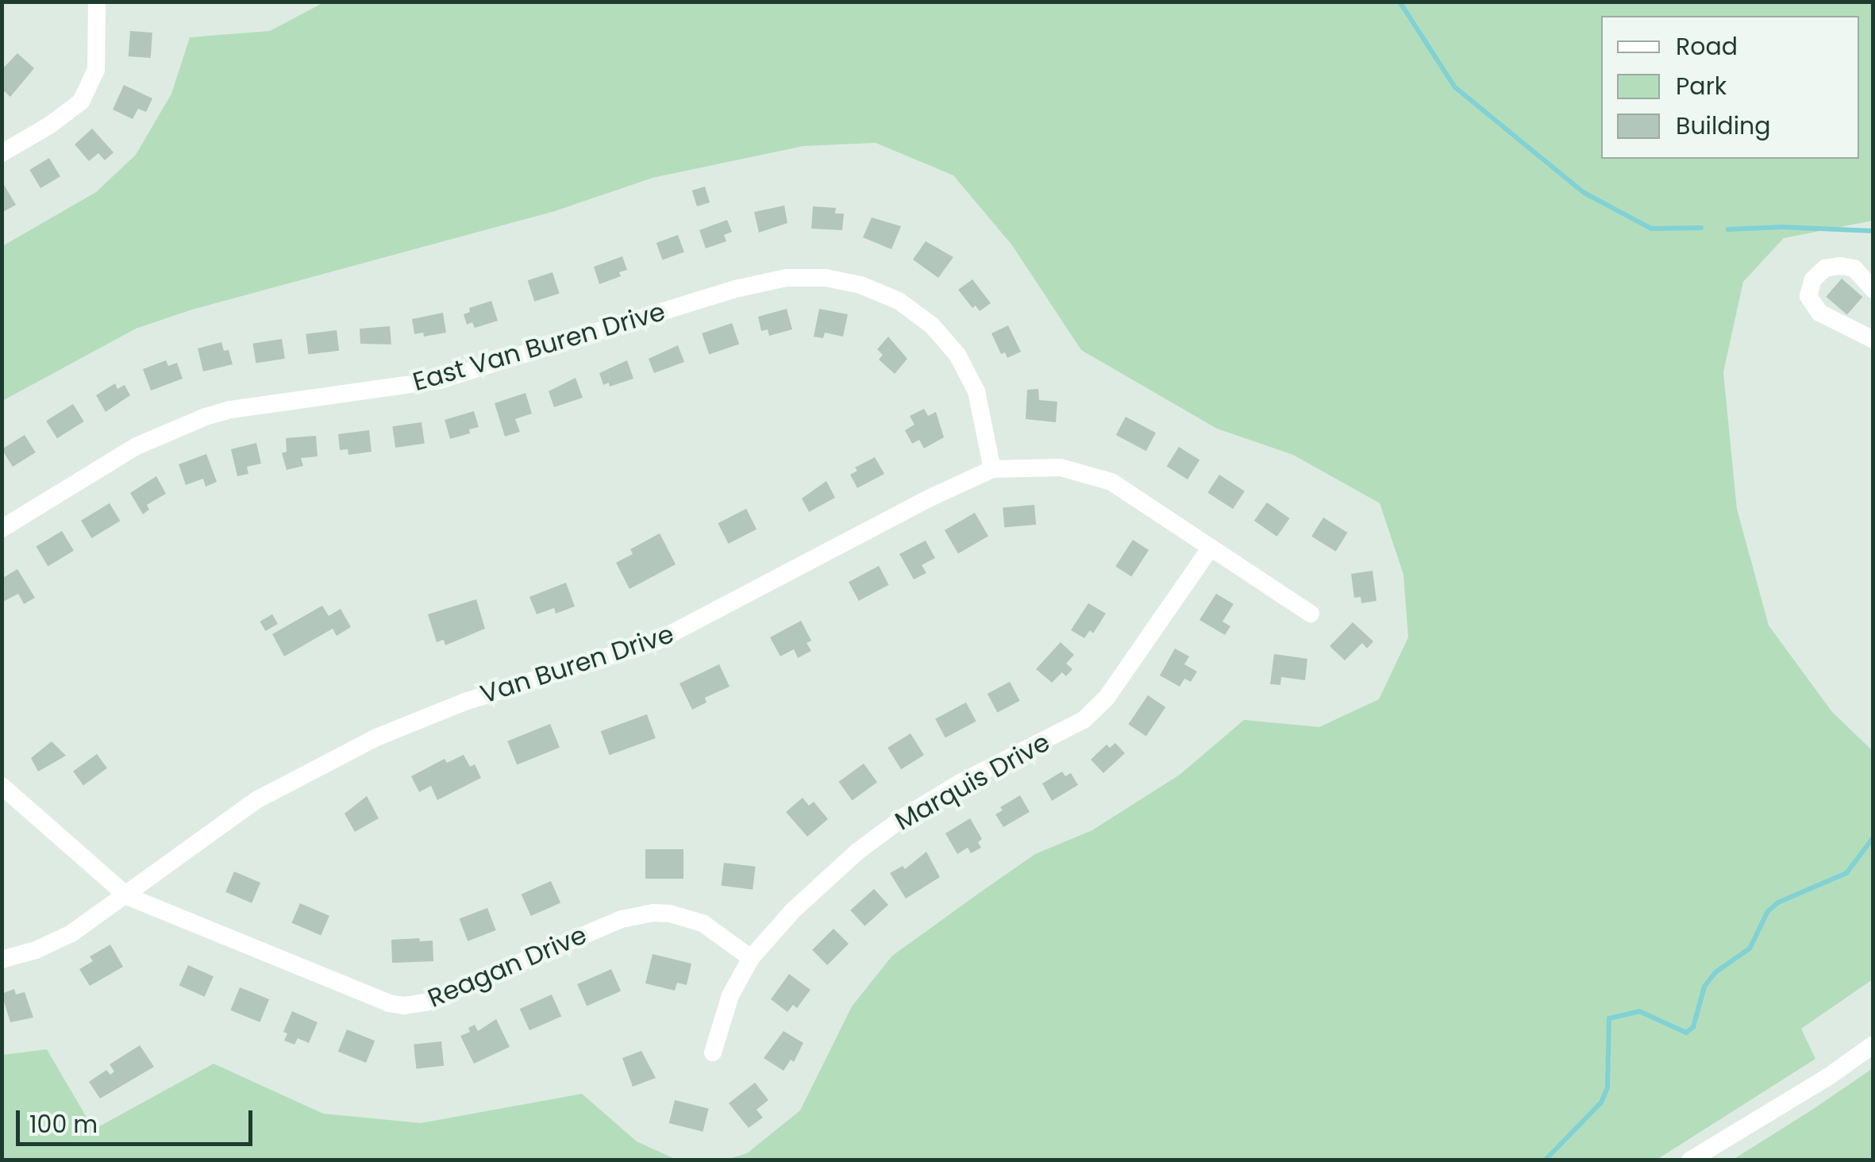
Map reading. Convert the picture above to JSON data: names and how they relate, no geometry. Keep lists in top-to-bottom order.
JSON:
{
  "streets": {
    "street": [
      "East Van Buren Drive",
      "Van Buren Drive",
      "Marquis Drive",
      "Reagan Drive"
    ]
  },
  "crossings": [
    ["East Van Buren Drive", "Van Buren Drive"],
    ["Van Buren Drive", "Marquis Drive"],
    ["Van Buren Drive", "Reagan Drive"],
    ["Marquis Drive", "Reagan Drive"]
  ],
  "legend": ["Road", "Park", "Building"],
  "scale_bar": "100 m"
}
